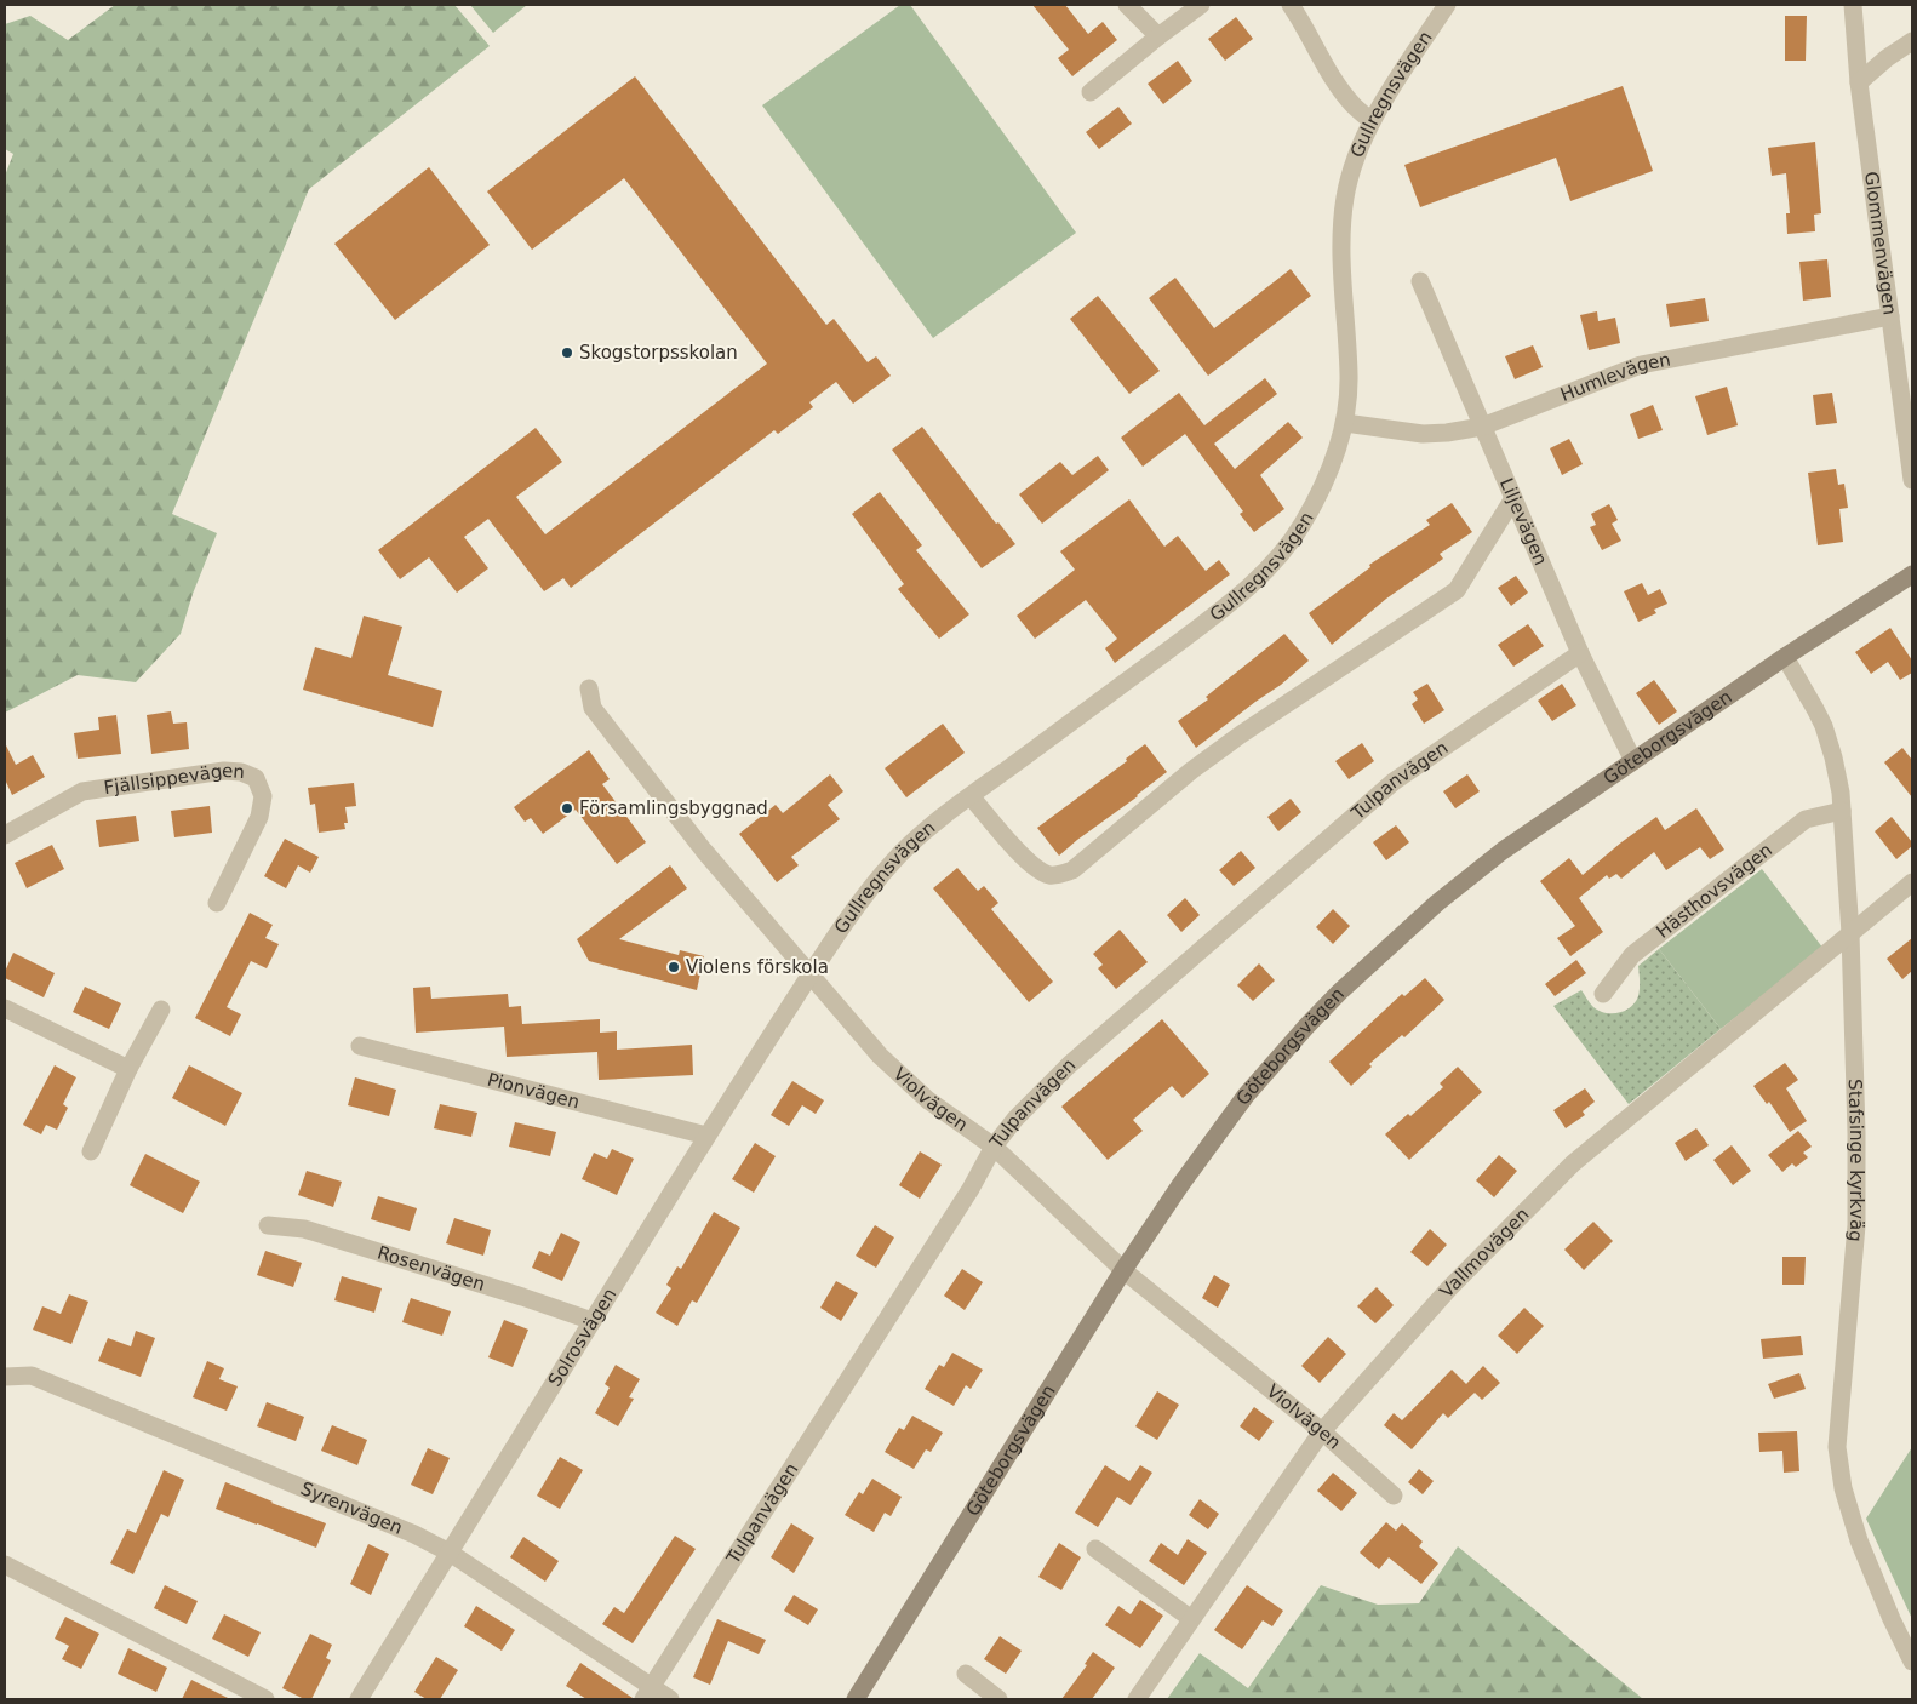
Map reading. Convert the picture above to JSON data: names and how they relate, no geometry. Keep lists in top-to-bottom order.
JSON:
{
  "streets": {
    "street": [
      "Gullregnsvägen",
      "Glommenvägen",
      "Humlevägen",
      "Liljevägen",
      "Göteborgsvägen",
      "Tulpanvägen",
      "Fjällsippevägen",
      "Hästhovsvägen",
      "Pionvägen",
      "Violvägen",
      "Stafsinge kyrkväg",
      "Vallmovägen",
      "Rosenvägen",
      "Solrosvägen",
      "Syrenvägen"
    ]
  },
  "crossings": [
    ["Gullregnsvägen", "Humlevägen"],
    ["Gullregnsvägen", "Violvägen"],
    ["Gullregnsvägen", "Solrosvägen"],
    ["Glommenvägen", "Humlevägen"],
    ["Humlevägen", "Liljevägen"],
    ["Liljevägen", "Göteborgsvägen"],
    ["Liljevägen", "Tulpanvägen"],
    ["Göteborgsvägen", "Violvägen"],
    ["Göteborgsvägen", "Stafsinge kyrkväg"],
    ["Tulpanvägen", "Violvägen"],
    ["Tulpanvägen", "Syrenvägen"],
    ["Hästhovsvägen", "Stafsinge kyrkväg"],
    ["Pionvägen", "Solrosvägen"],
    ["Violvägen", "Vallmovägen"],
    ["Violvägen", "Solrosvägen"],
    ["Stafsinge kyrkväg", "Vallmovägen"],
    ["Rosenvägen", "Solrosvägen"],
    ["Solrosvägen", "Syrenvägen"]
  ],
  "places": ["Skogstorpsskolan", "Församlingsbyggnad", "Violens förskola"]
}
